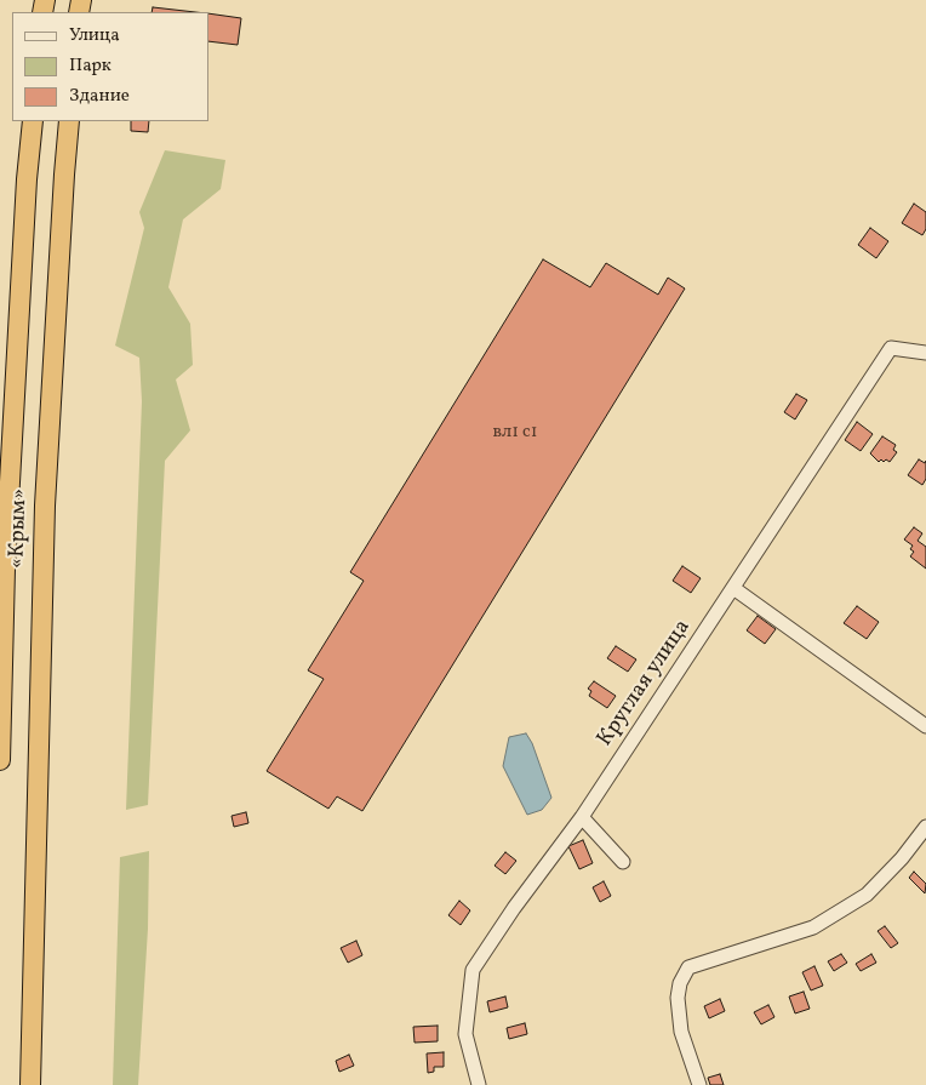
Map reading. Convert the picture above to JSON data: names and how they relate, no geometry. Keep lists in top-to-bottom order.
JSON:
{
  "streets": {
    "highway": ["«Крым»"],
    "street": ["Круглая улица"]
  },
  "house_numbers": ["вл1 с1"],
  "legend": ["Улица", "Парк", "Здание"]
}
